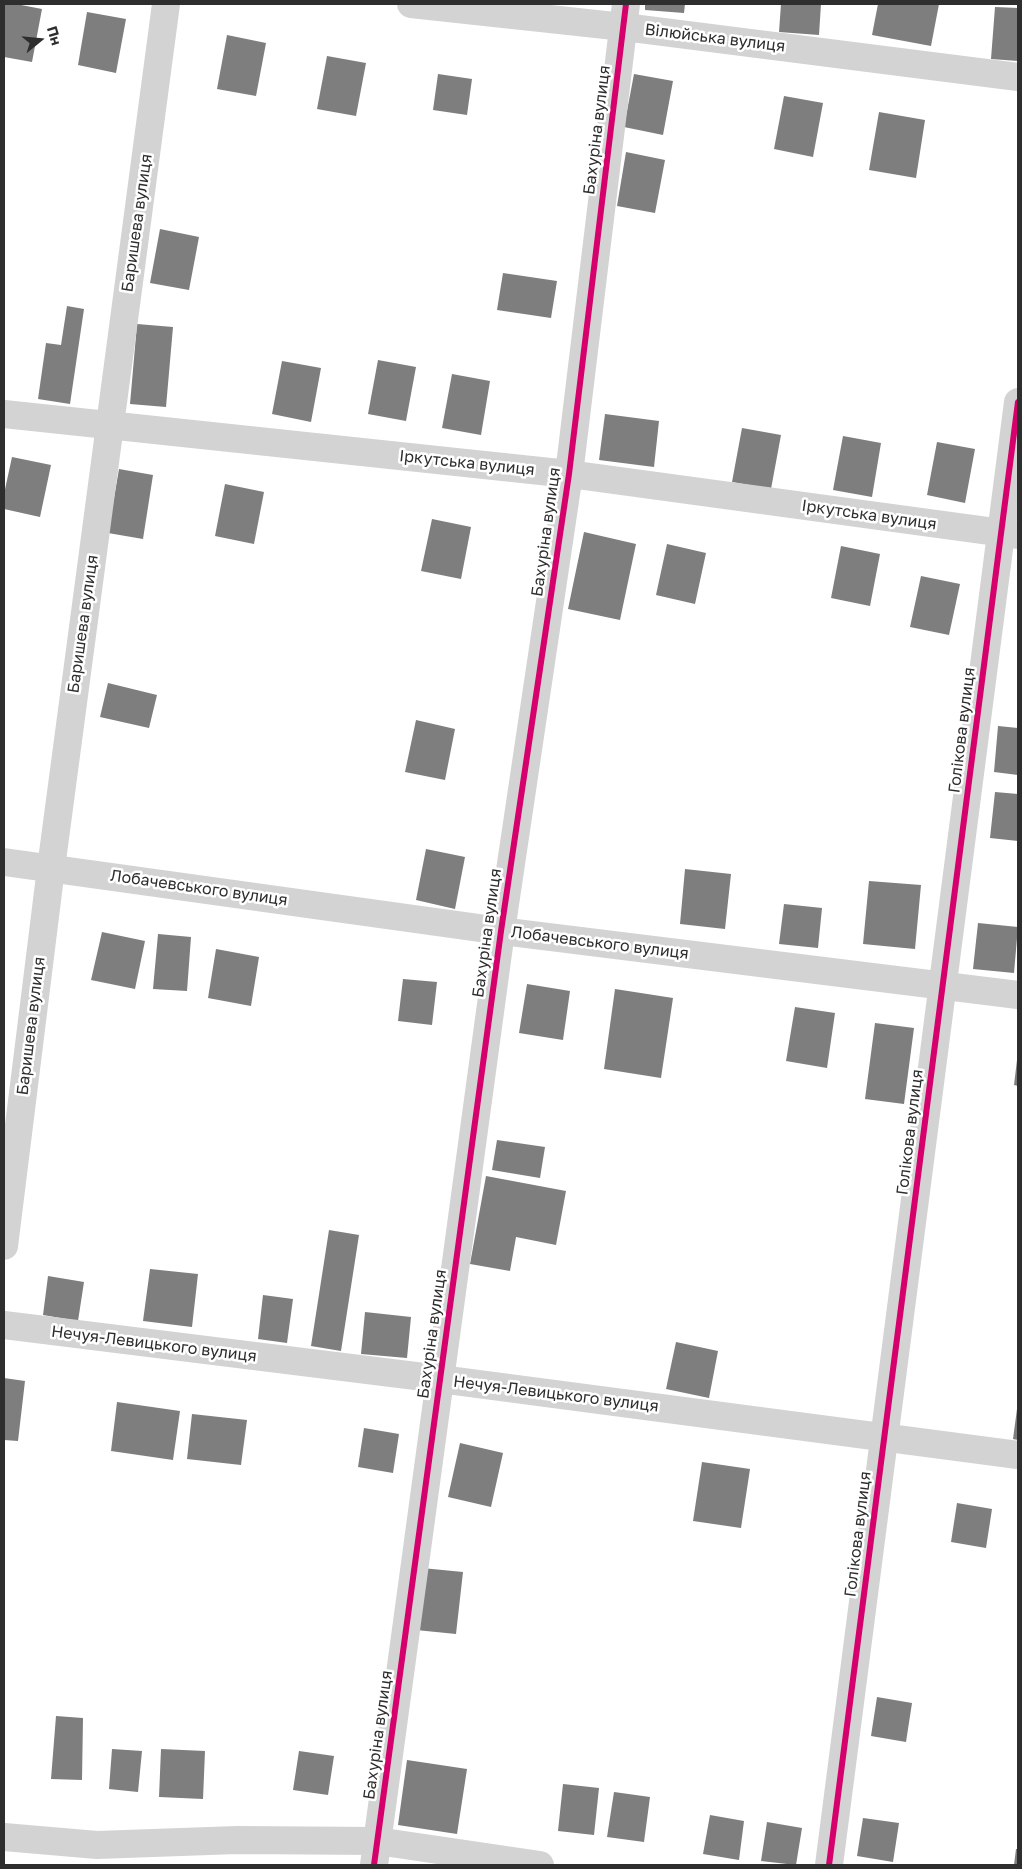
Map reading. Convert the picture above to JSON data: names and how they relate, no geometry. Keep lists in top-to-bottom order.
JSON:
{
  "streets": {
    "street": [
      "Вілюйська вулиця",
      "Бахуріна вулиця",
      "Баришева вулиця",
      "Іркутська вулиця",
      "Голікова вулиця",
      "Лобачевського вулиця",
      "Нечуя-Левицького вулиця"
    ]
  },
  "crossings": [
    ["Вілюйська вулиця", "Бахуріна вулиця"],
    ["Бахуріна вулиця", "Іркутська вулиця"],
    ["Бахуріна вулиця", "Лобачевського вулиця"],
    ["Бахуріна вулиця", "Нечуя-Левицького вулиця"],
    ["Баришева вулиця", "Іркутська вулиця"],
    ["Баришева вулиця", "Лобачевського вулиця"],
    ["Іркутська вулиця", "Голікова вулиця"],
    ["Голікова вулиця", "Лобачевського вулиця"],
    ["Голікова вулиця", "Нечуя-Левицького вулиця"]
  ],
  "north": "right"
}
